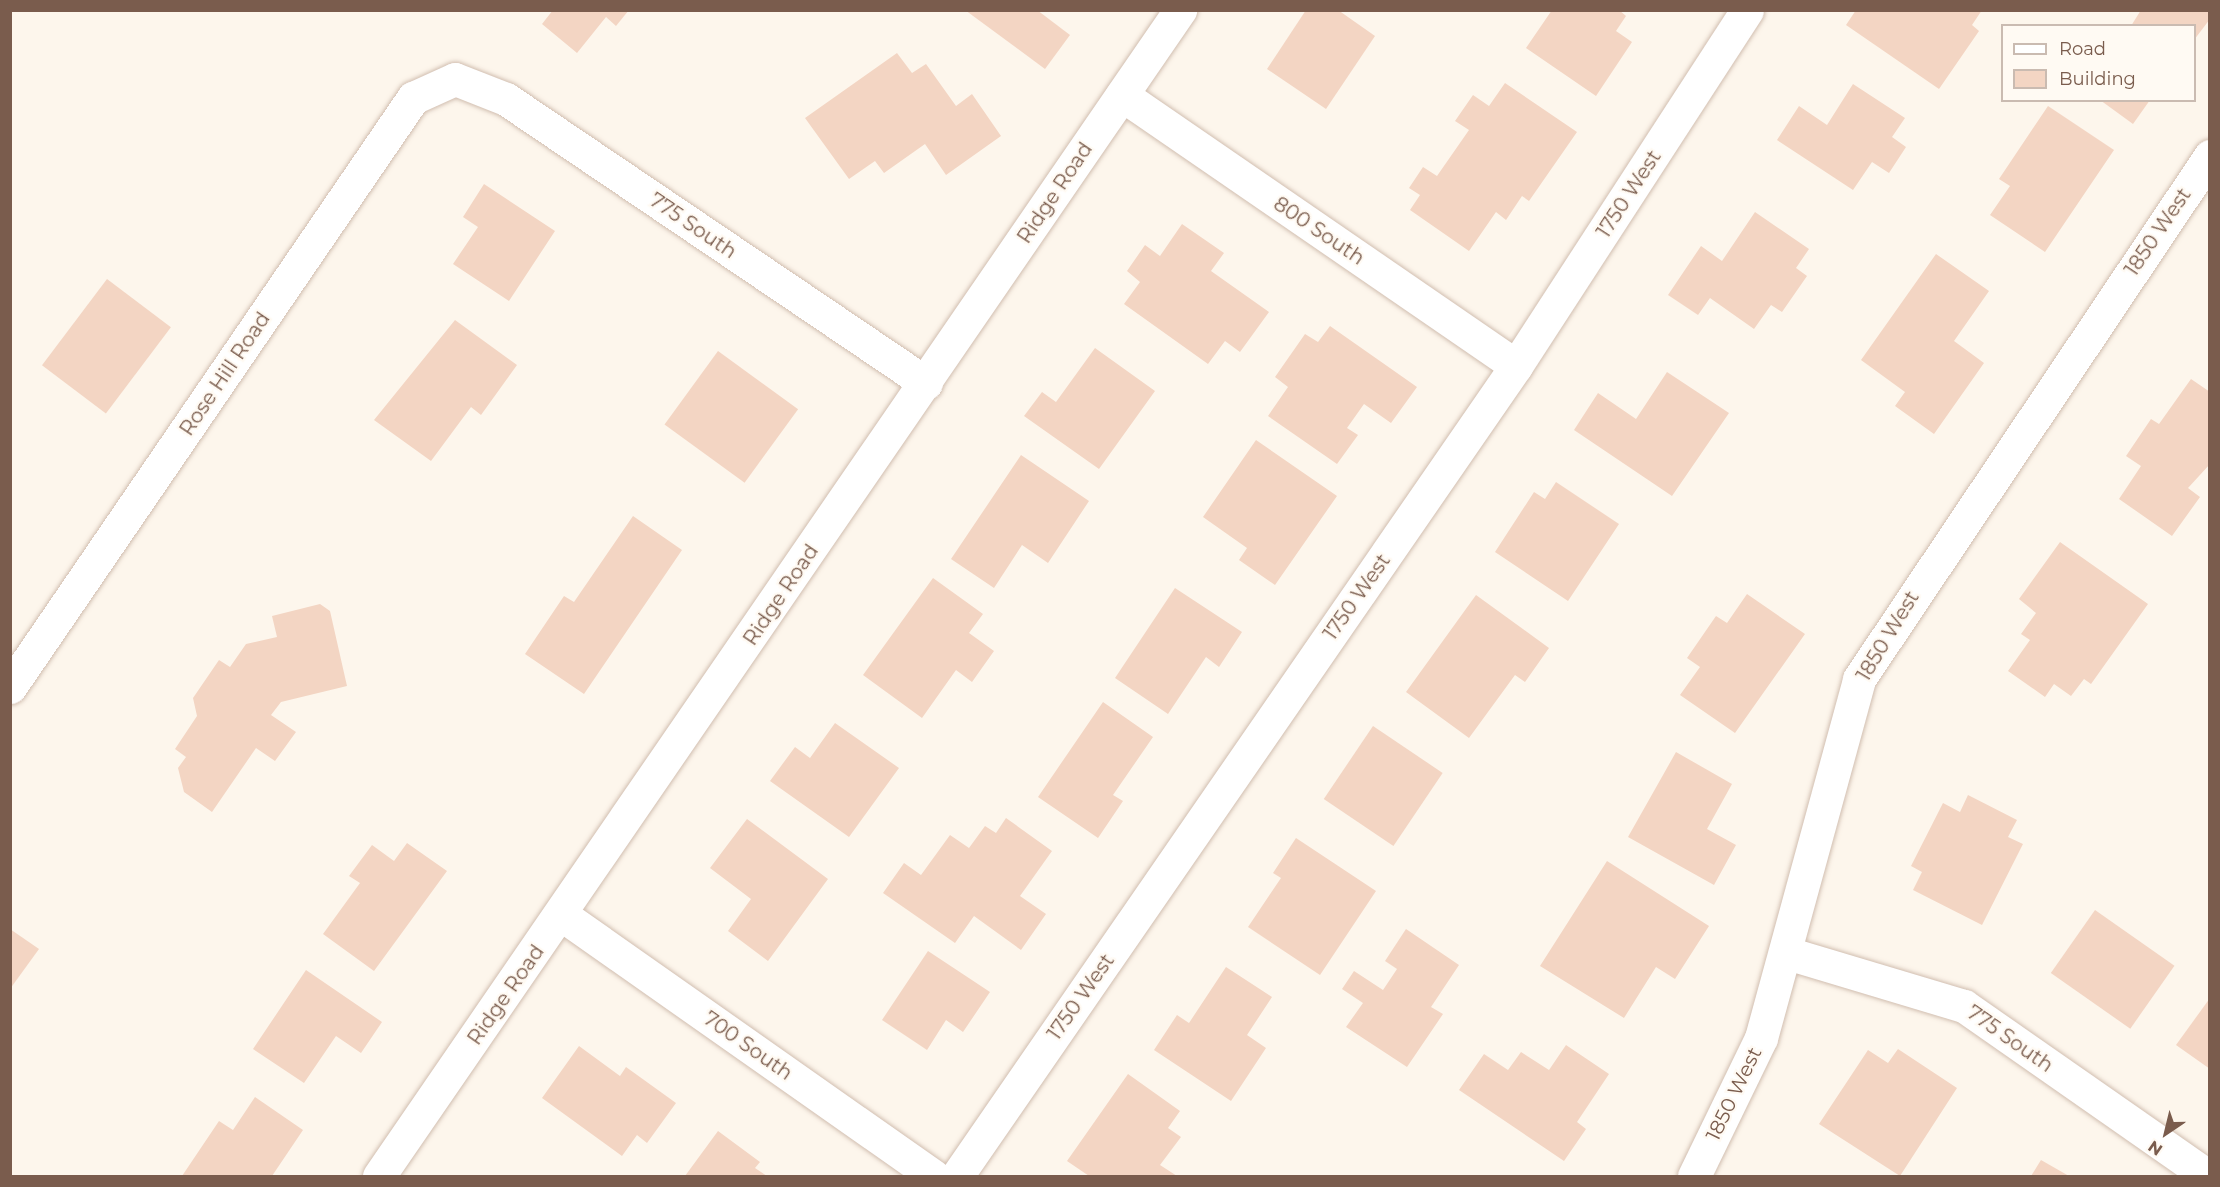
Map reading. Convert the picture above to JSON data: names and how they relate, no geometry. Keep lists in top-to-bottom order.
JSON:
{
  "streets": {
    "street": [
      "Ridge Road",
      "1750 West",
      "775 South",
      "800 South",
      "1850 West",
      "Rose Hill Road",
      "700 South"
    ]
  },
  "crossings": [
    ["Ridge Road", "775 South"],
    ["Ridge Road", "800 South"],
    ["Ridge Road", "700 South"],
    ["1750 West", "800 South"],
    ["775 South", "1850 West"],
    ["775 South", "Rose Hill Road"]
  ],
  "legend": ["Road", "Building"],
  "north": "bottom left"
}
